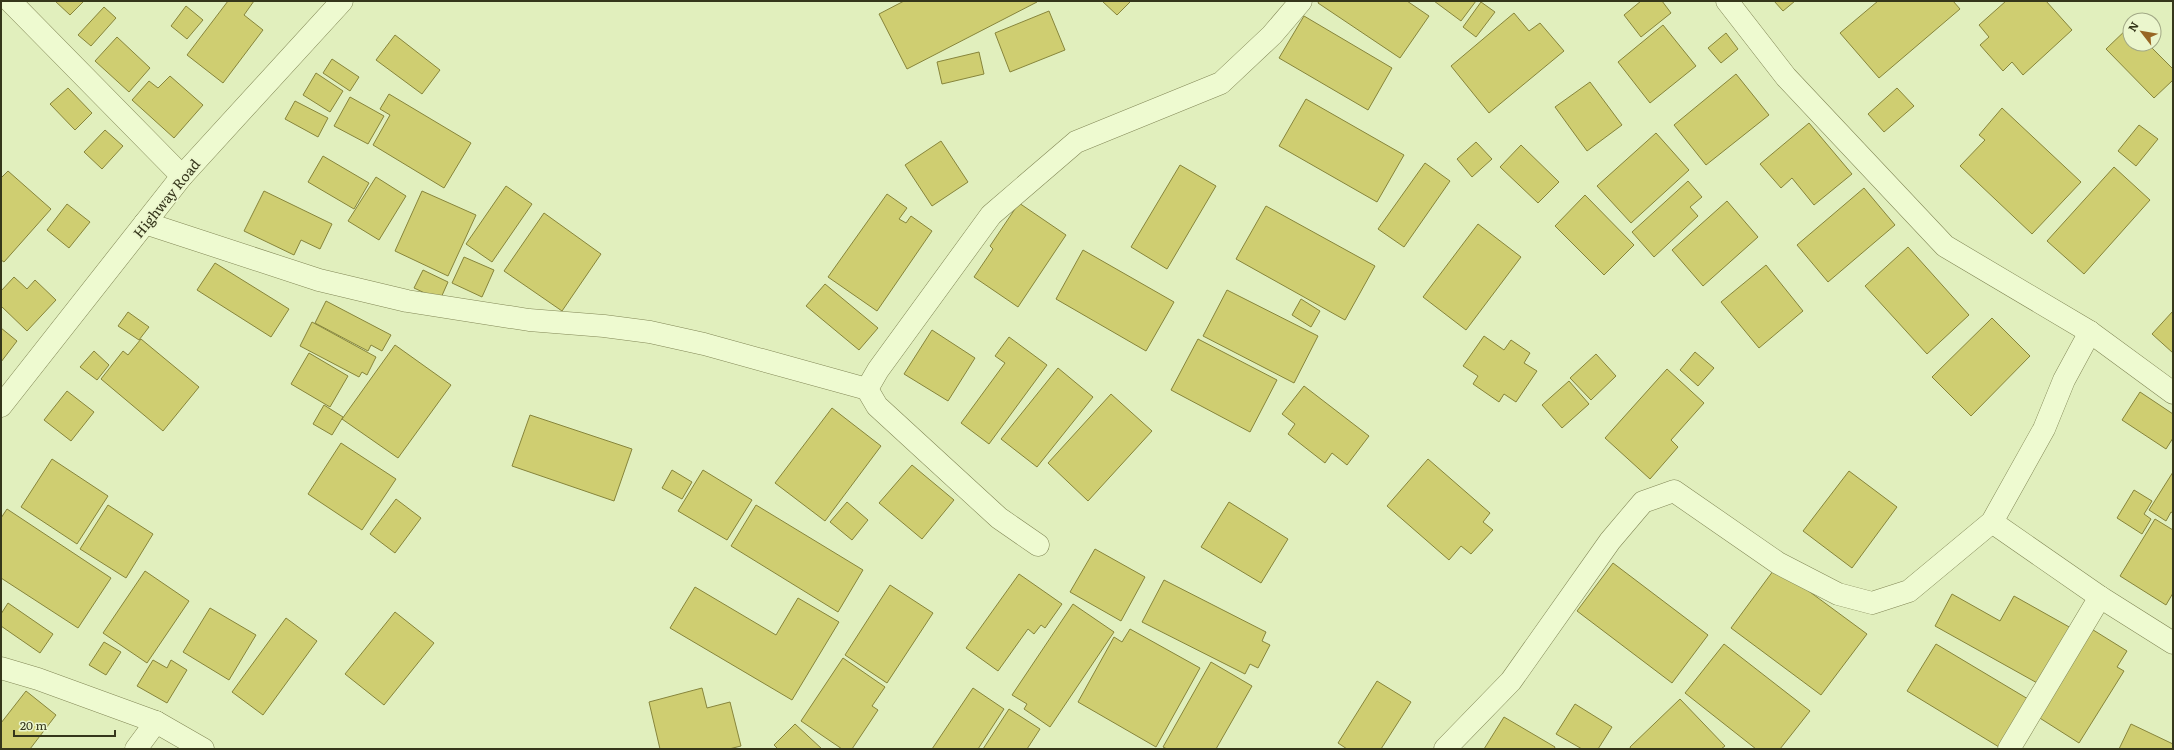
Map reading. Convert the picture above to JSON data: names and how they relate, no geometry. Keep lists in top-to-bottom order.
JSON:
{
  "streets": {
    "street": ["Highway Road"]
  },
  "scale_bar": "20 m",
  "north": "top left"
}
